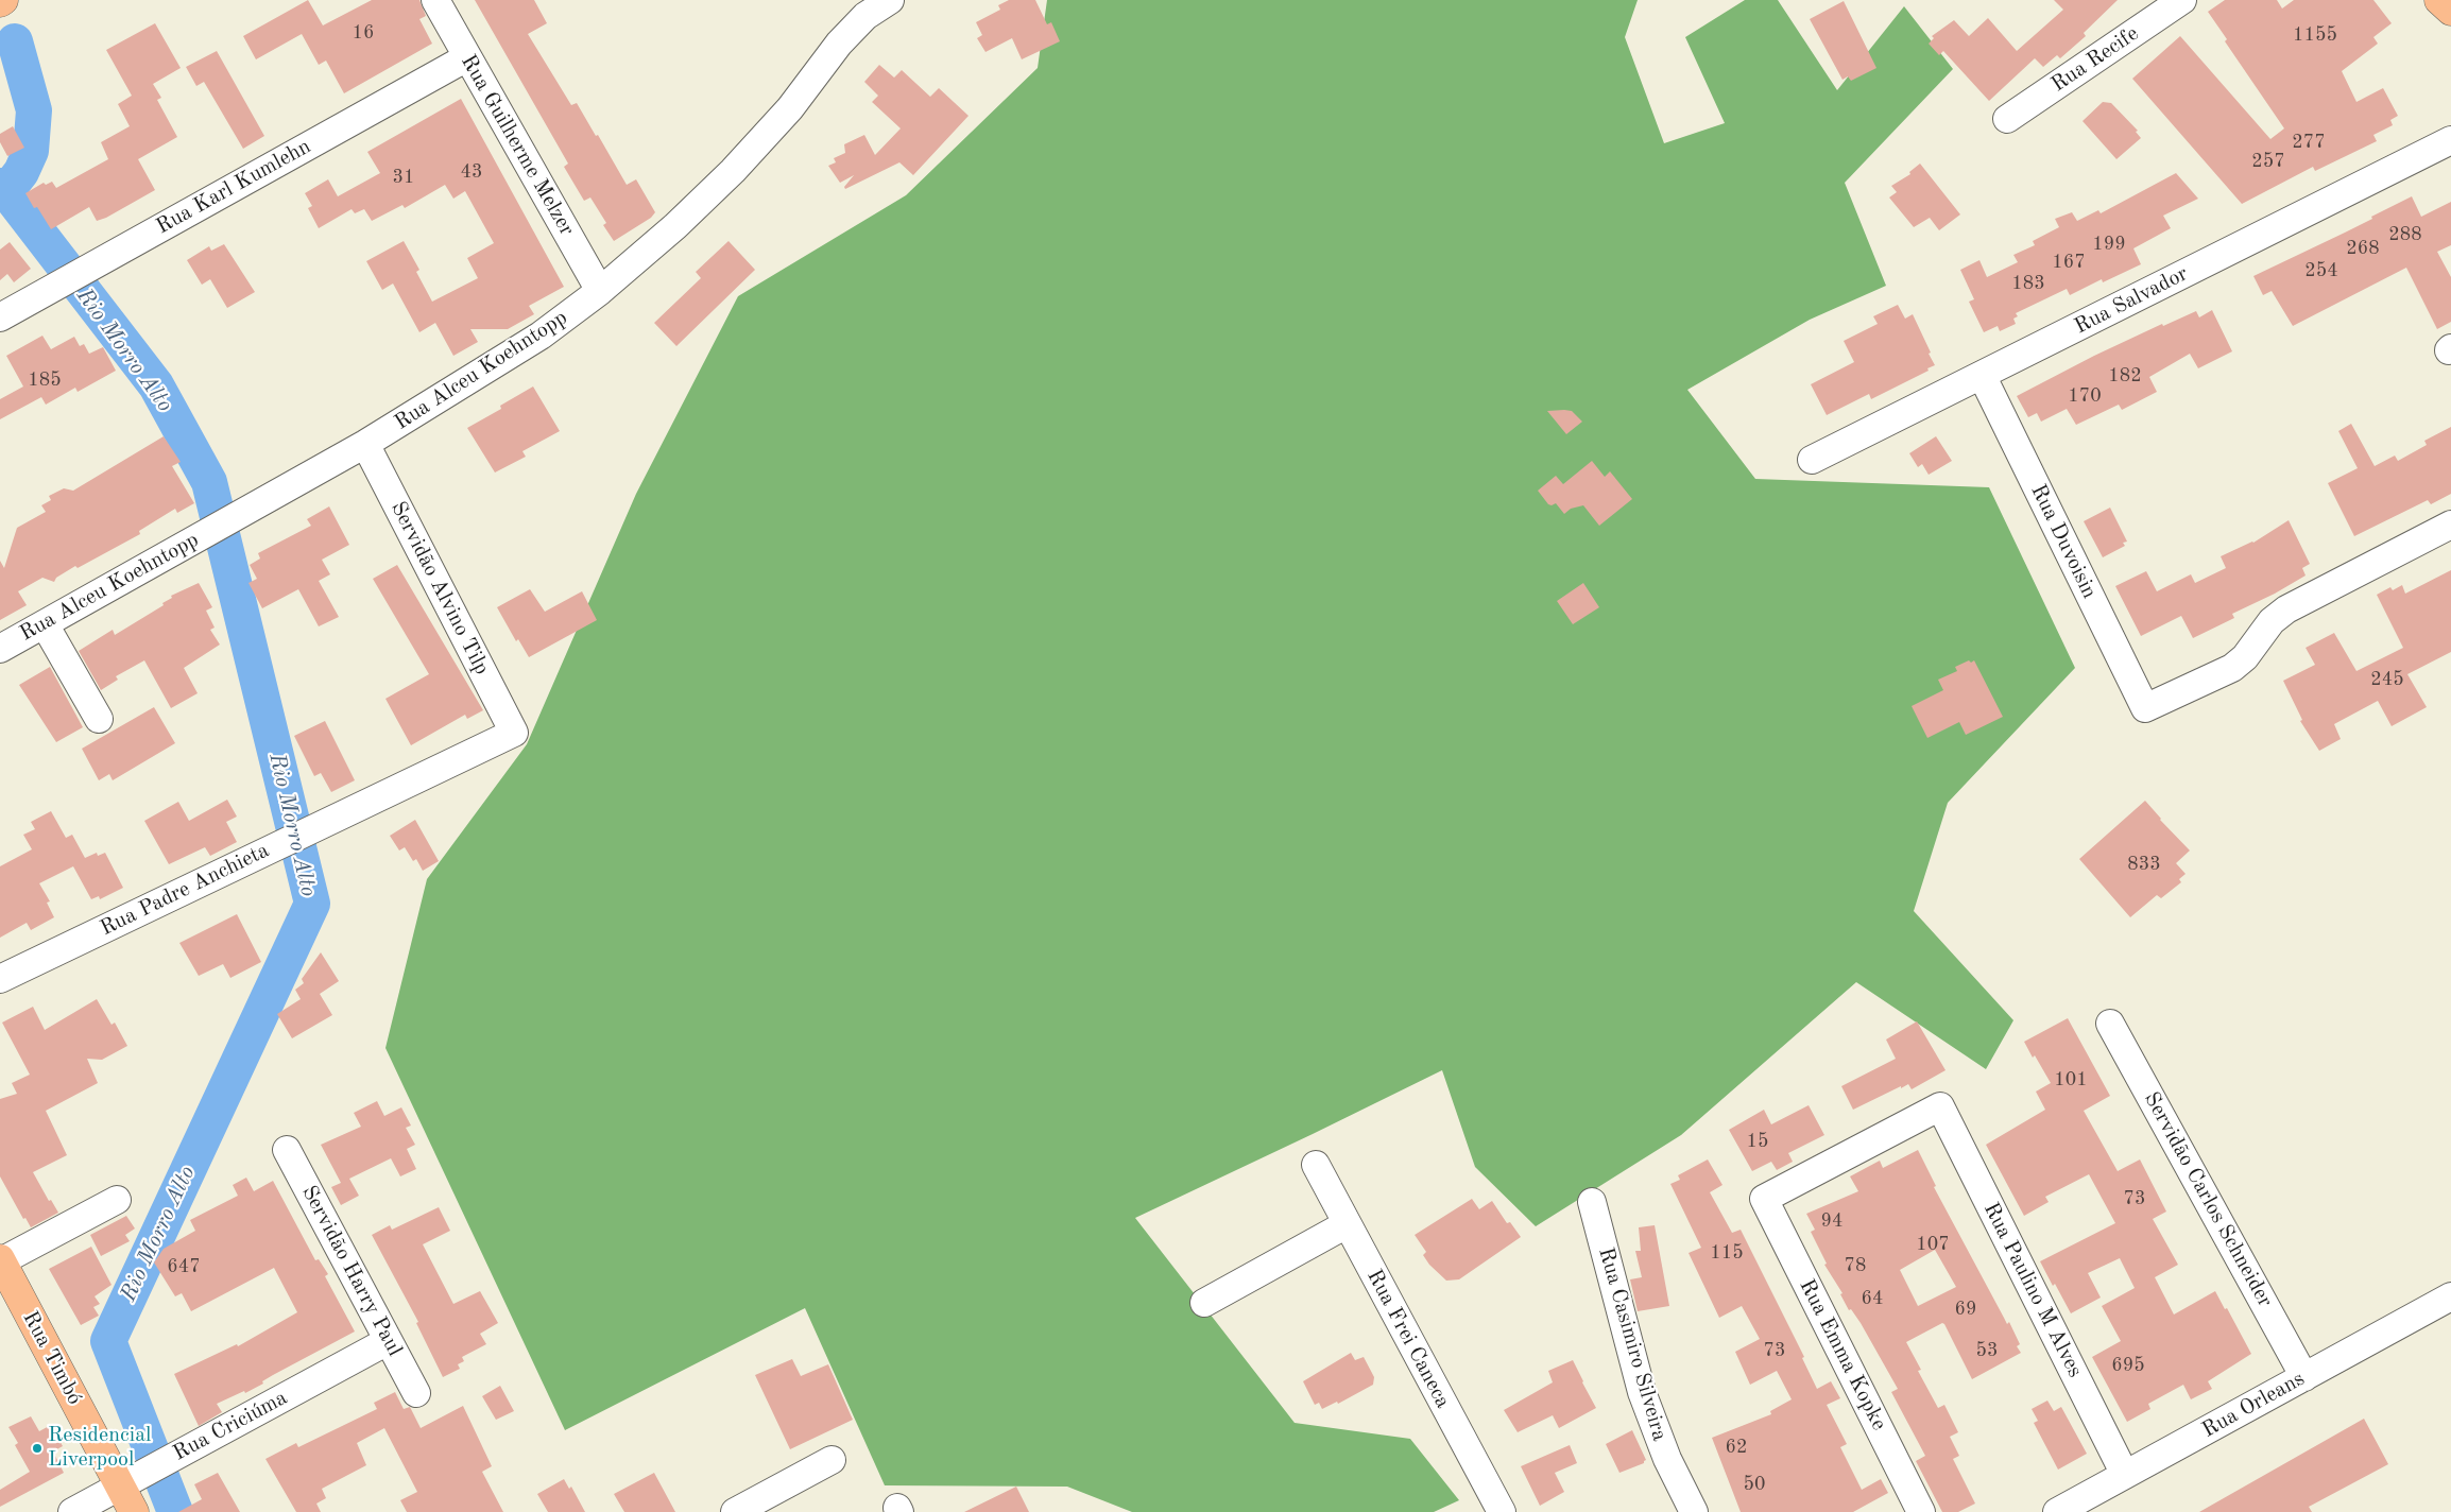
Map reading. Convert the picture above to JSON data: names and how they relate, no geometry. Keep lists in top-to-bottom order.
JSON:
{
  "streets": {
    "main road": ["Rua Timbó"],
    "street": [
      "Rua Recife",
      "Rua Guilherme Melzer",
      "Rua Karl Kumlehn",
      "Rua Salvador",
      "Rua Alceu Koehntopp",
      "Rua Duvoisin",
      "Servidão Alvino Tilp",
      "Rua Padre Anchieta",
      "Servidão Carlos Schneider",
      "Servidão Harry Paul",
      "Rua Paulino M Alves",
      "Rua Frei Caneca",
      "Rua Casimiro Silveira",
      "Rua Emma Kopke",
      "Rua Orleans",
      "Rua Criciúma"
    ]
  },
  "crossings": [
    ["Rua Guilherme Melzer", "Rua Karl Kumlehn"],
    ["Rua Guilherme Melzer", "Rua Alceu Koehntopp"],
    ["Rua Salvador", "Rua Duvoisin"],
    ["Rua Alceu Koehntopp", "Servidão Alvino Tilp"],
    ["Servidão Alvino Tilp", "Rua Padre Anchieta"],
    ["Servidão Carlos Schneider", "Rua Orleans"],
    ["Servidão Harry Paul", "Rua Criciúma"],
    ["Rua Paulino M Alves", "Rua Emma Kopke"],
    ["Rua Paulino M Alves", "Rua Orleans"],
    ["Rua Timbó", "Rua Criciúma"]
  ],
  "water": ["Rio Morro Alto"],
  "places": ["Residencial Liverpool"],
  "house_numbers": [
    "16",
    "1155",
    "277",
    "257",
    "43",
    "31",
    "288",
    "199",
    "268",
    "167",
    "254",
    "183",
    "182",
    "185",
    "170",
    "245",
    "833",
    "101",
    "15",
    "73",
    "94",
    "107",
    "115",
    "78",
    "647",
    "64",
    "69",
    "73",
    "53",
    "695",
    "62",
    "50"
  ]
}
